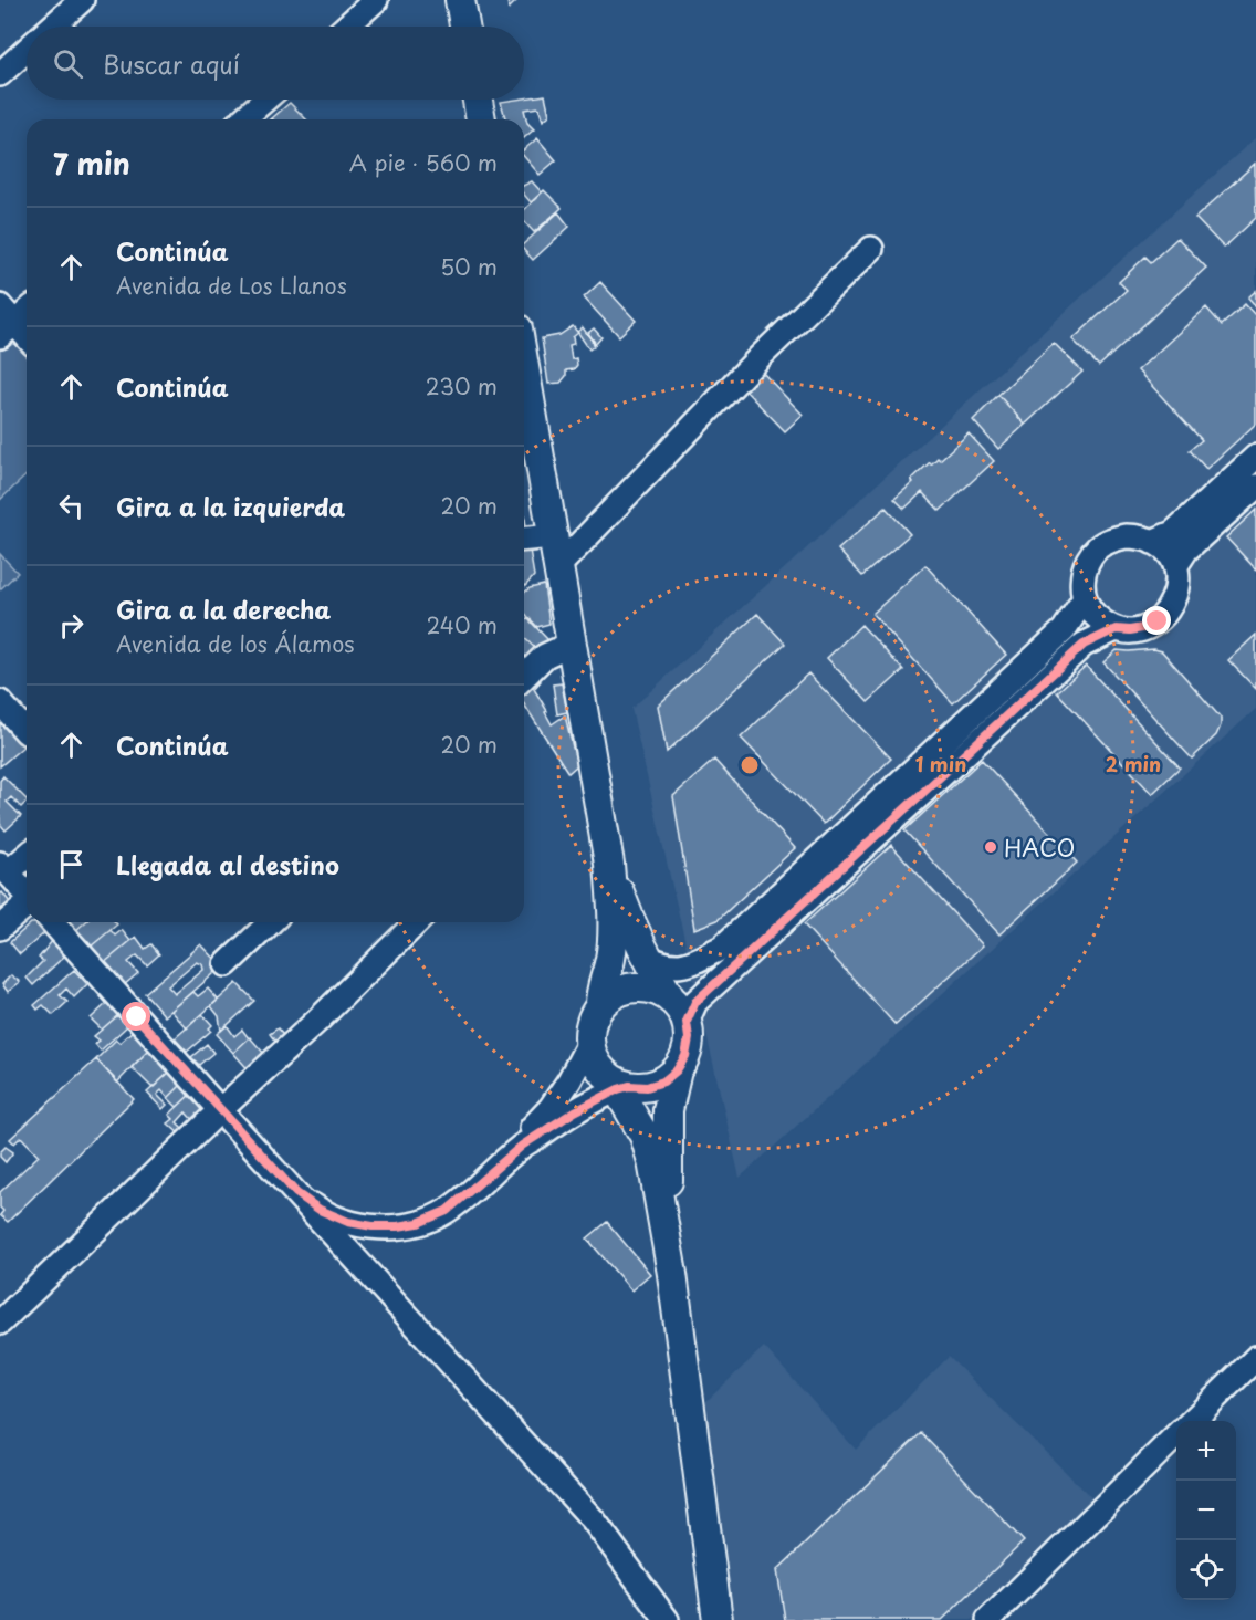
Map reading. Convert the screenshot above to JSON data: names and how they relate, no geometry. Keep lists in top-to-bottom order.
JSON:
{
  "places": ["HACO"],
  "page": {
    "search": "Buscar aquí",
    "heading": ["7 min", "A pie · 560 m"],
    "list": [
      ["Continúa", "Avenida de Los Llanos", "50 m"],
      ["Continúa", "230 m"],
      ["Gira a la izquierda", "20 m"],
      ["Gira a la derecha", "Avenida de los Álamos", "240 m"],
      ["Continúa", "20 m"],
      "Llegada al destino"
    ],
    "map_buttons": ["+", "−"]
  },
  "rings": ["1 min", "2 min"]
}
